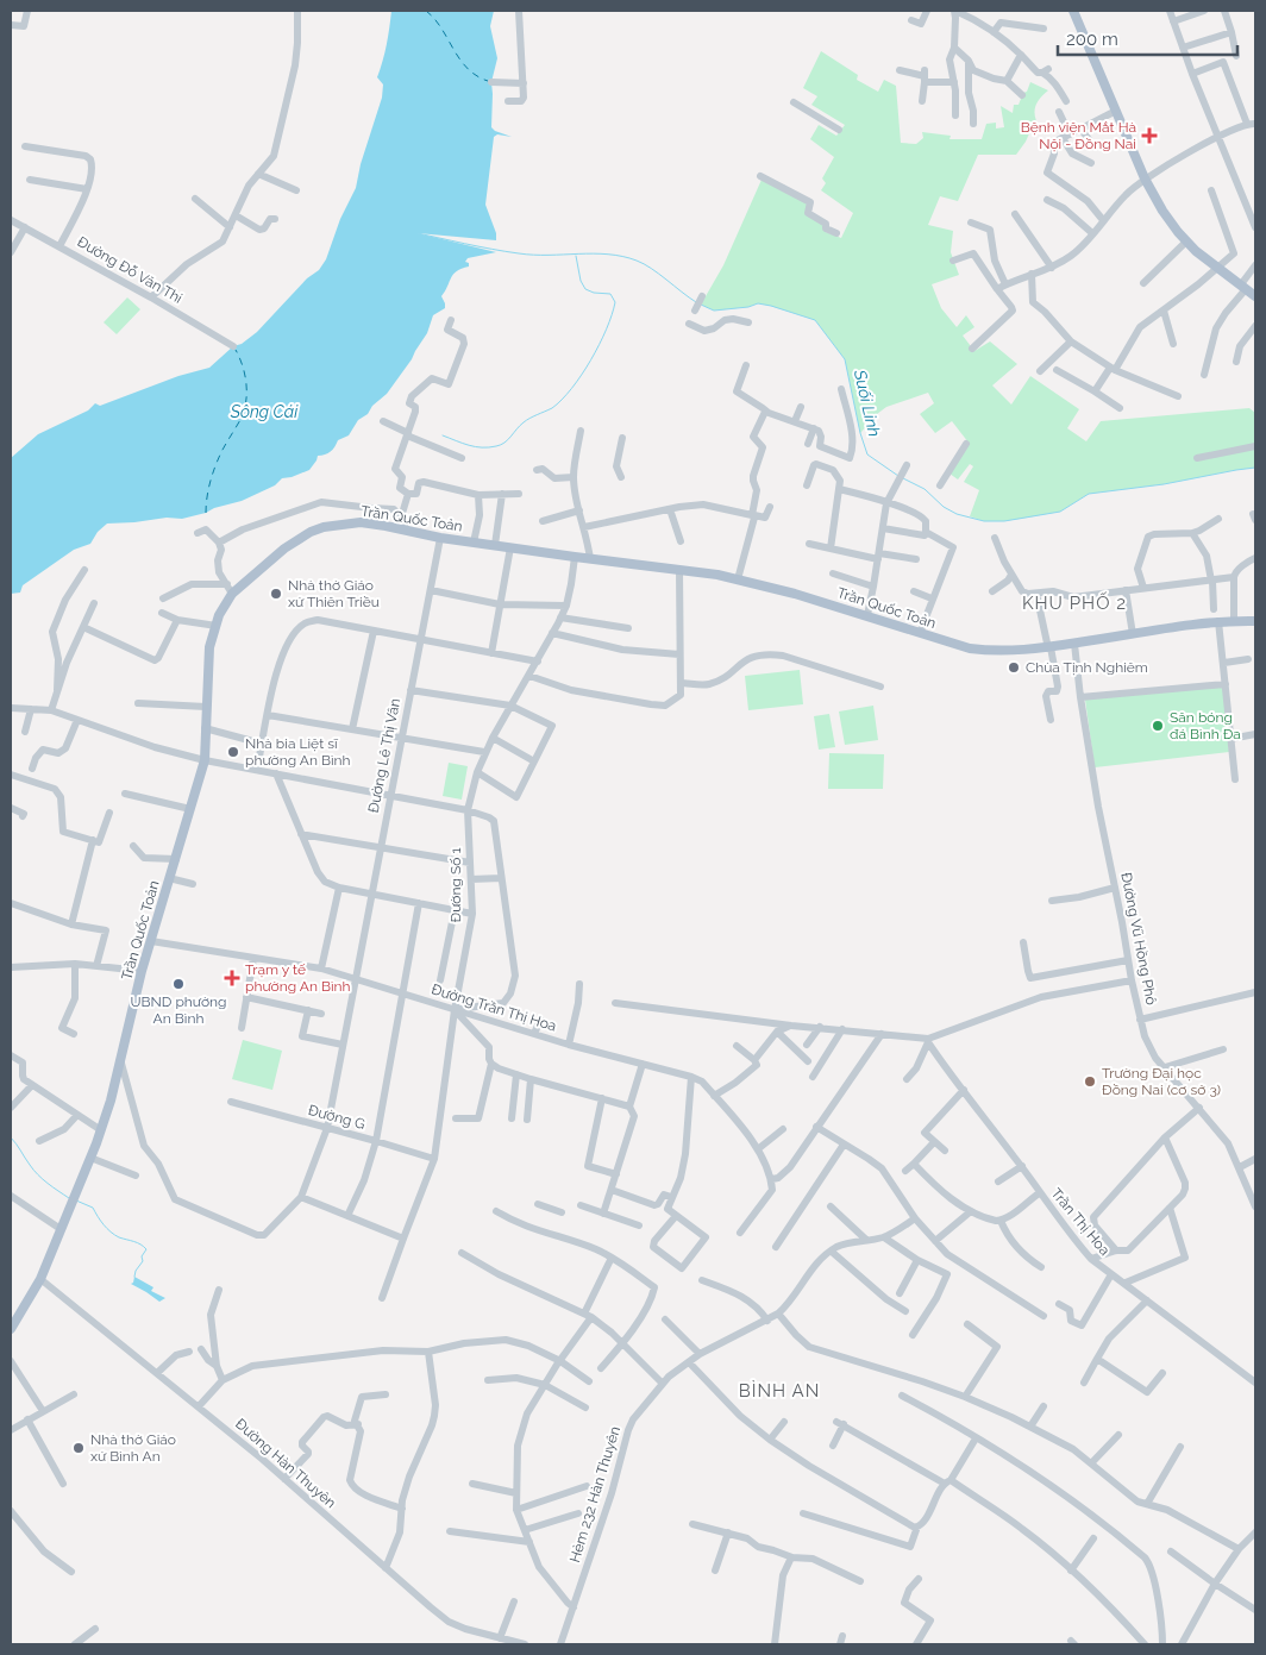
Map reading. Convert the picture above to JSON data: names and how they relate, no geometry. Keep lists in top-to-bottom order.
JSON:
{
  "streets": {
    "main road": ["Trần Quốc Toản"],
    "street": [
      "Đường Đỗ Văn Thi",
      "Đường Lê Thị Vân",
      "Đường Số 1",
      "Đường Vũ Hồng Phô",
      "Đường Trần Thị Hoa",
      "Đường G",
      "Trần Thị Hoa",
      "Đường Hàn Thuyên",
      "Hẻm 232 Hàn Thuyên"
    ]
  },
  "crossings": [
    ["Trần Quốc Toản", "Đường Lê Thị Vân"],
    ["Trần Quốc Toản", "Đường Số 1"],
    ["Trần Quốc Toản", "Đường Vũ Hồng Phô"],
    ["Trần Quốc Toản", "Đường Trần Thị Hoa"],
    ["Trần Quốc Toản", "Đường Hàn Thuyên"],
    ["Đường Lê Thị Vân", "Đường Trần Thị Hoa"],
    ["Đường Lê Thị Vân", "Đường G"],
    ["Đường Số 1", "Đường Trần Thị Hoa"],
    ["Đường Số 1", "Đường G"]
  ],
  "districts": ["KHU PHỐ 2", "BÌNH AN"],
  "water": ["Suối Linh", "Sông Cái"],
  "places": {
    "health": ["Bệnh viện Mắt Hà Nội - Đồng Nai", "Trạm y tế phường An Bình"],
    "other": [
      "Nhà thờ Giáo xứ Thiên Triều",
      "Chùa Tịnh Nghiêm",
      "Sân bóng đá Bình Đa",
      "Nhà bia Liệt sĩ phường An Bình",
      "UBND phường An Bình",
      "Trường Đại học Đồng Nai (cơ sở 3)",
      "Nhà thờ Giáo xứ Bình An"
    ]
  },
  "scale_bar": "200 m"
}
